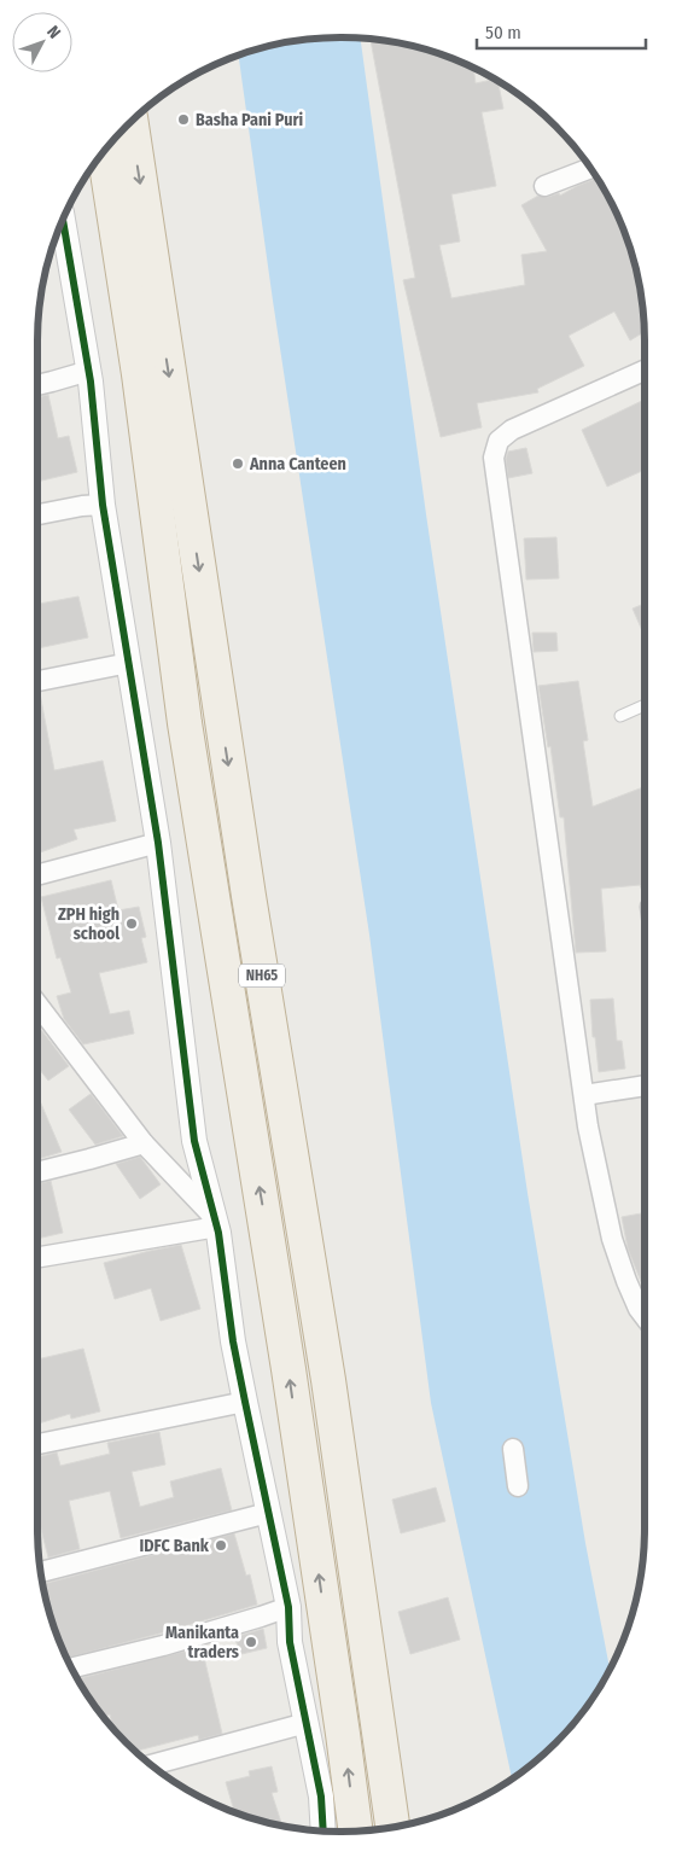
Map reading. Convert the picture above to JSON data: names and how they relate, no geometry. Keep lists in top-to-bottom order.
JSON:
{
  "streets": {
    "highway": ["NH65"]
  },
  "places": [
    "Basha Pani Puri",
    "Anna Canteen",
    "ZPH high school",
    "IDFC Bank",
    "Manikanta traders"
  ],
  "scale_bar": "50 m",
  "north": "top right"
}
